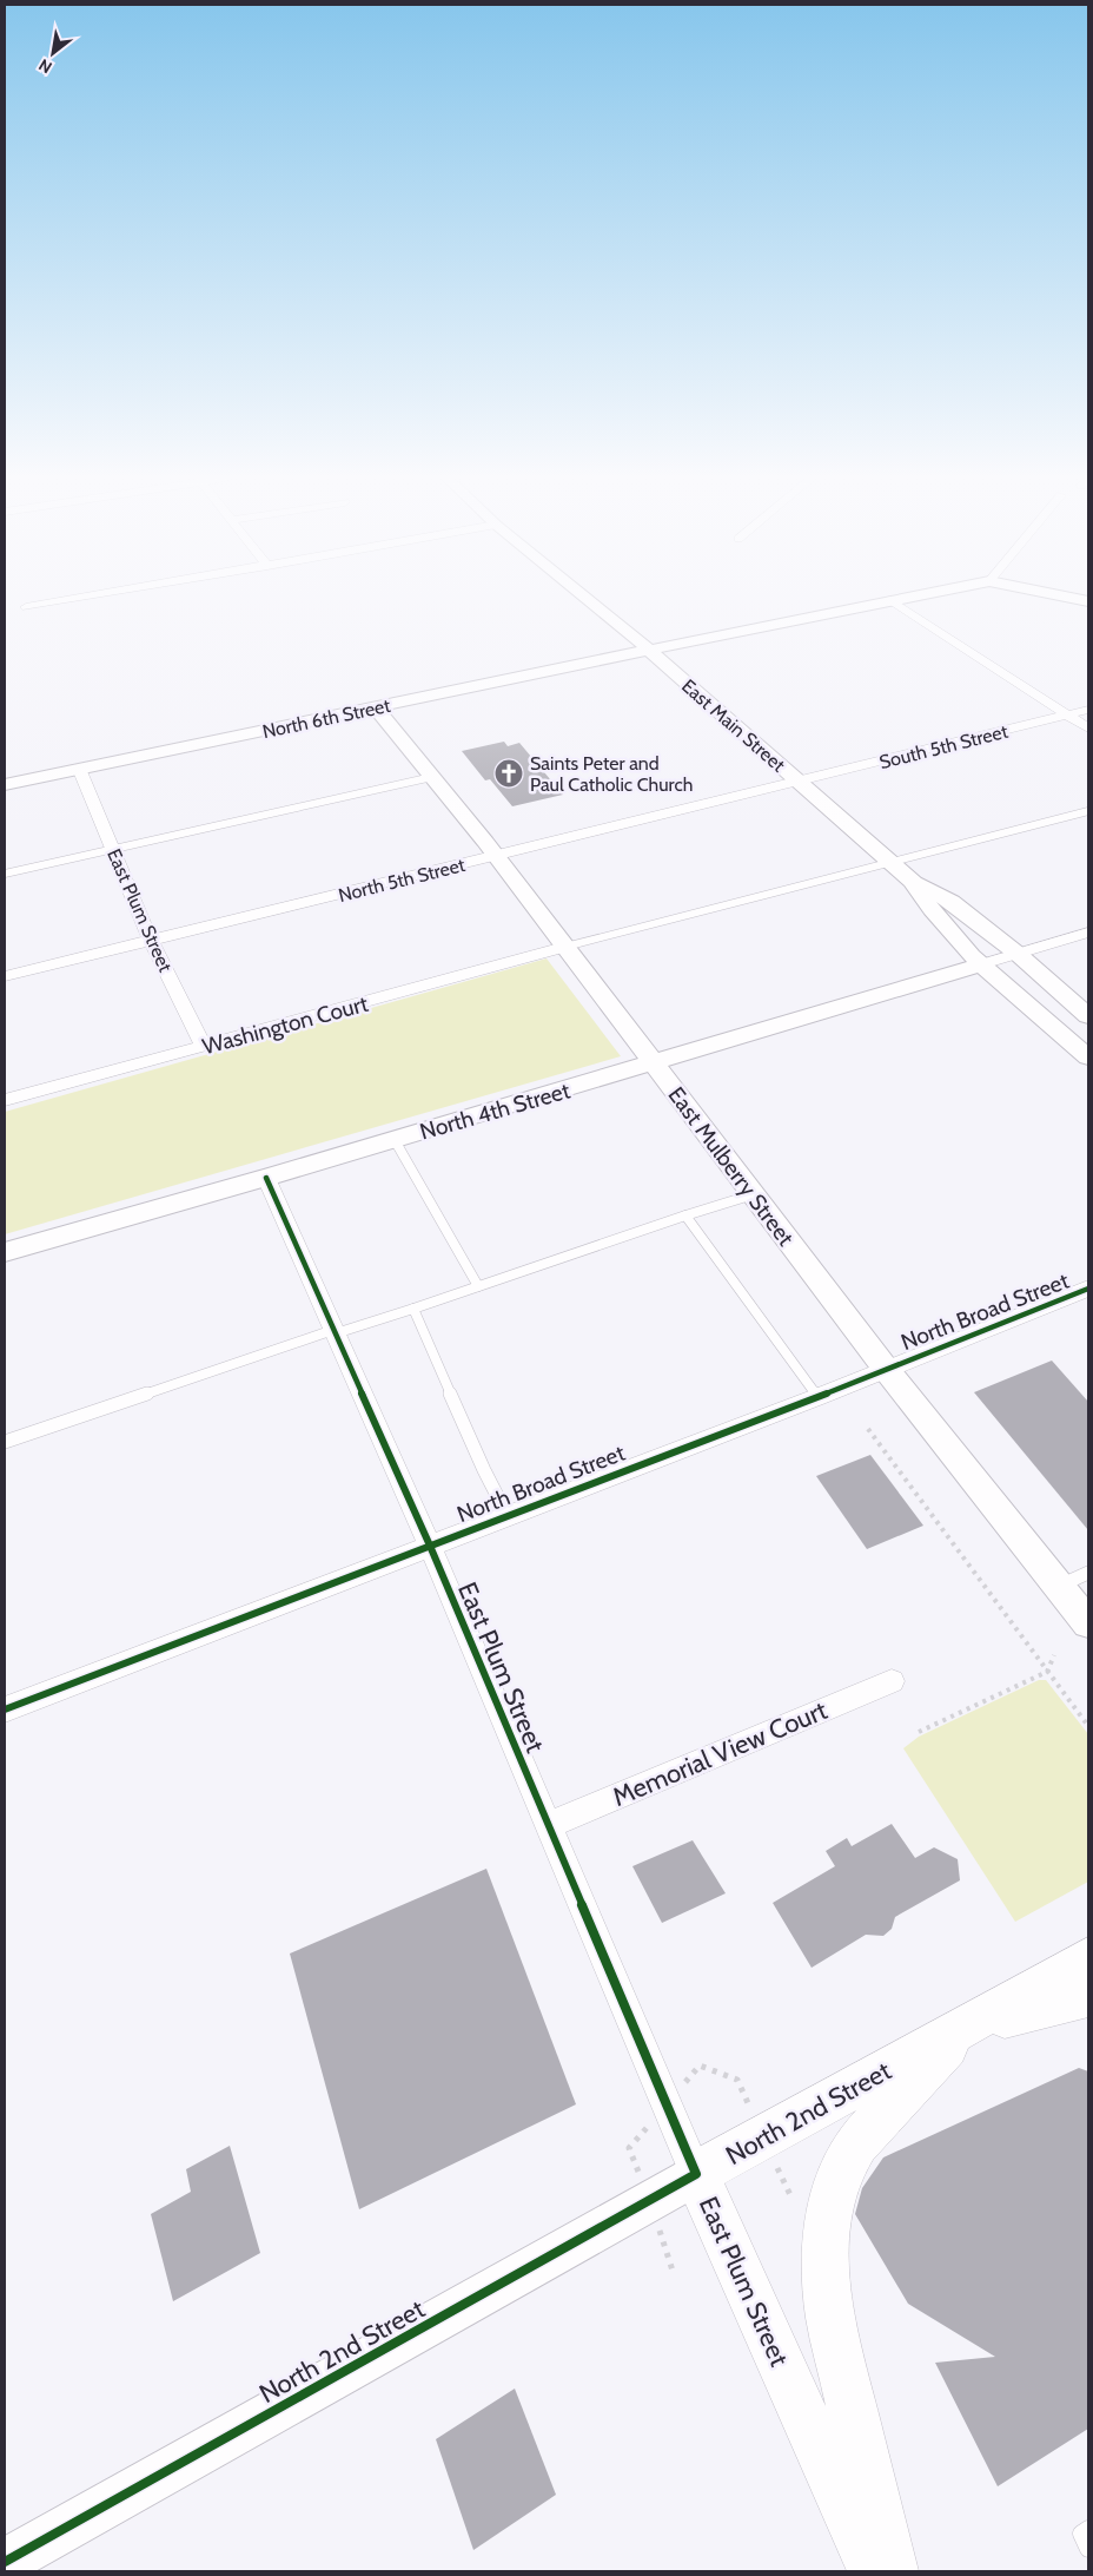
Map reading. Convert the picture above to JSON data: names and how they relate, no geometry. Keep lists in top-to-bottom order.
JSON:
{
  "streets": {
    "main road": ["East Plum Street", "North 2nd Street"],
    "street": [
      "North 6th Street",
      "East Main Street",
      "South 5th Street",
      "North 5th Street",
      "Washington Court",
      "North 4th Street",
      "East Mulberry Street",
      "North Broad Street",
      "Memorial View Court"
    ]
  },
  "crossings": [
    ["North 6th Street", "East Main Street"],
    ["North 6th Street", "East Plum Street"],
    ["North 6th Street", "East Mulberry Street"],
    ["East Main Street", "South 5th Street"],
    ["East Main Street", "North 5th Street"],
    ["East Main Street", "North 4th Street"],
    ["South 5th Street", "North 5th Street"],
    ["North 5th Street", "East Plum Street"],
    ["North 5th Street", "East Mulberry Street"],
    ["East Plum Street", "Washington Court"],
    ["East Plum Street", "North 4th Street"],
    ["East Plum Street", "North Broad Street"],
    ["East Plum Street", "Memorial View Court"],
    ["East Plum Street", "North 2nd Street"],
    ["Washington Court", "East Mulberry Street"],
    ["North 4th Street", "East Mulberry Street"],
    ["East Mulberry Street", "North Broad Street"]
  ],
  "places": {
    "church": ["Saints Peter and Paul Catholic Church"]
  },
  "north": "bottom left"
}
